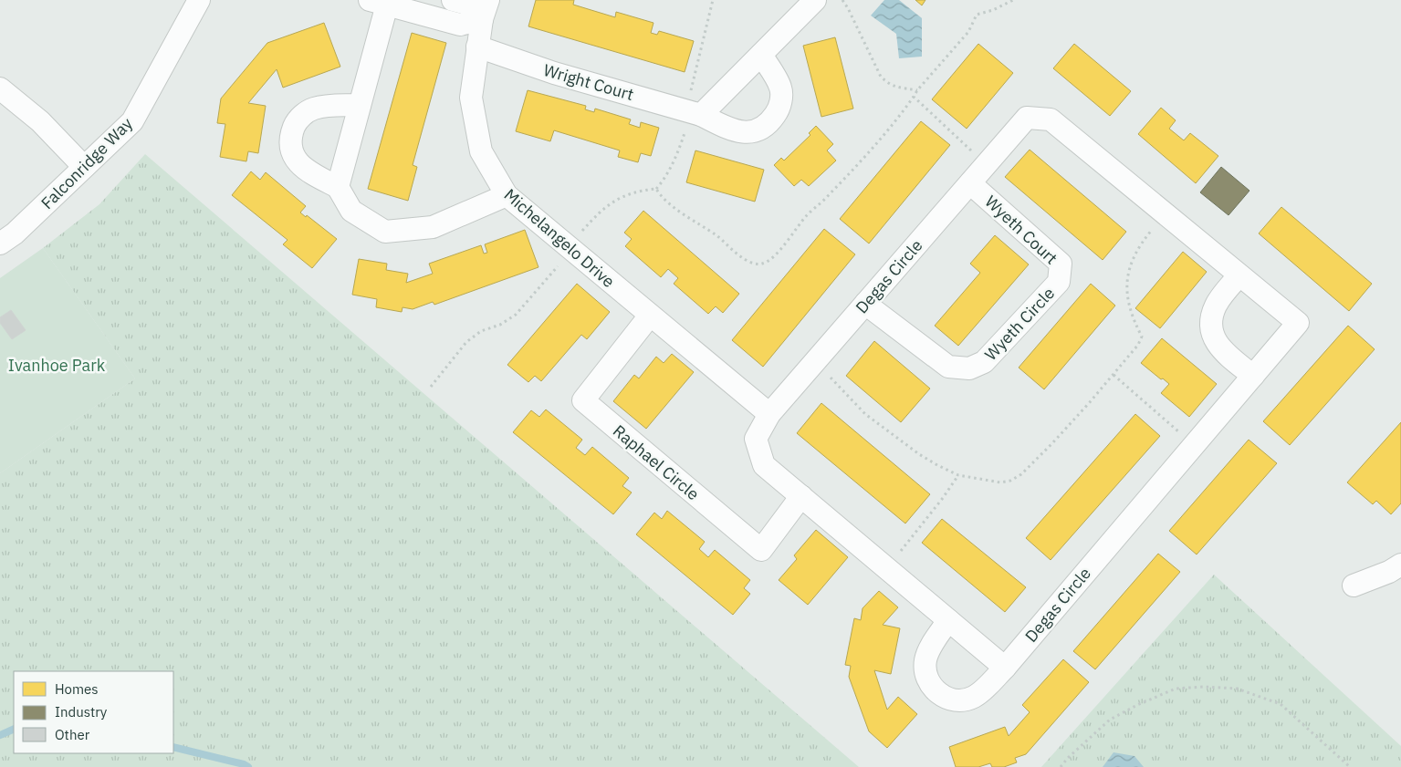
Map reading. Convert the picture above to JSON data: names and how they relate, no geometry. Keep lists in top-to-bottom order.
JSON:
{
  "streets": {
    "street": [
      "Wright Court",
      "Falconridge Way",
      "Wyeth Court",
      "Michelangelo Drive",
      "Degas Circle",
      "Wyeth Circle",
      "Raphael Circle"
    ]
  },
  "crossings": [
    ["Wright Court", "Michelangelo Drive"],
    ["Wyeth Court", "Degas Circle"],
    ["Wyeth Court", "Wyeth Circle"],
    ["Michelangelo Drive", "Degas Circle"],
    ["Michelangelo Drive", "Raphael Circle"],
    ["Degas Circle", "Wyeth Circle"],
    ["Degas Circle", "Raphael Circle"]
  ],
  "parks": ["Ivanhoe Park"],
  "legend": ["Homes", "Industry", "Other"]
}
